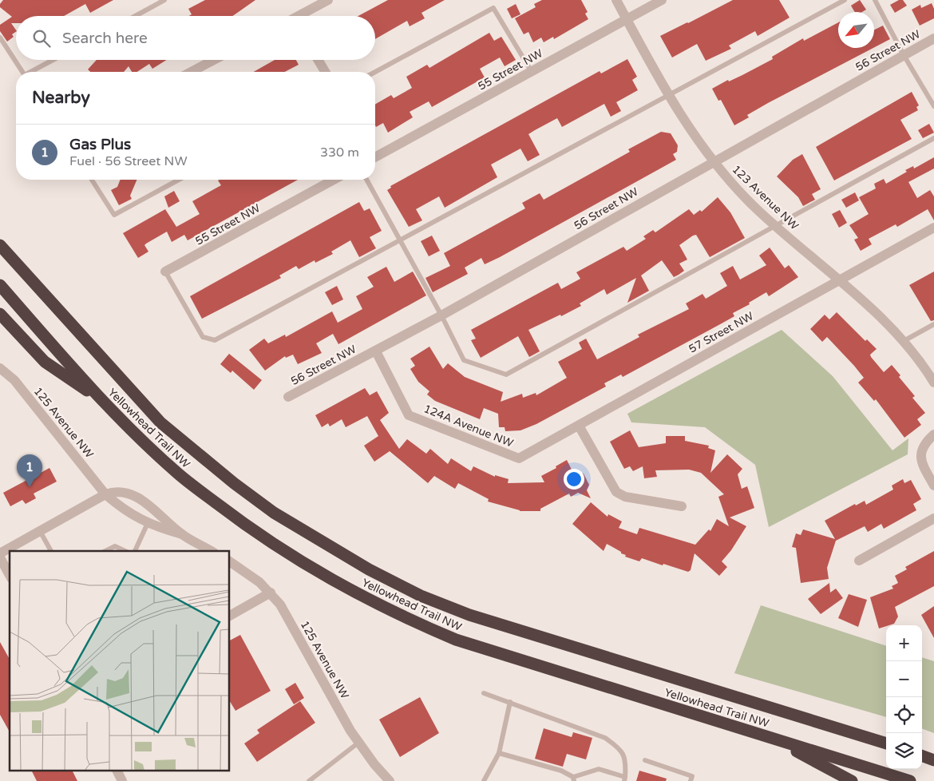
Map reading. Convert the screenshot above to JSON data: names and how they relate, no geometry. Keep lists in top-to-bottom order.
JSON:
{
  "streets": {
    "highway": ["Yellowhead Trail NW"],
    "street": [
      "56 Street NW",
      "55 Street NW",
      "123 Avenue NW",
      "57 Street NW",
      "125 Avenue NW",
      "124A Avenue NW"
    ]
  },
  "crossings": [
    ["56 Street NW", "123 Avenue NW"],
    ["56 Street NW", "124A Avenue NW"],
    ["55 Street NW", "123 Avenue NW"],
    ["123 Avenue NW", "57 Street NW"],
    ["57 Street NW", "124A Avenue NW"]
  ],
  "north": "bottom left",
  "page": {
    "search": "Search here",
    "heading": "Nearby",
    "list": [
      {
        "mark": "1",
        "name": "Gas Plus",
        "note": "Fuel · 56 Street NW",
        "value": "330 m"
      }
    ],
    "pins": "1",
    "map_buttons": ["+", "−"]
  }
}
